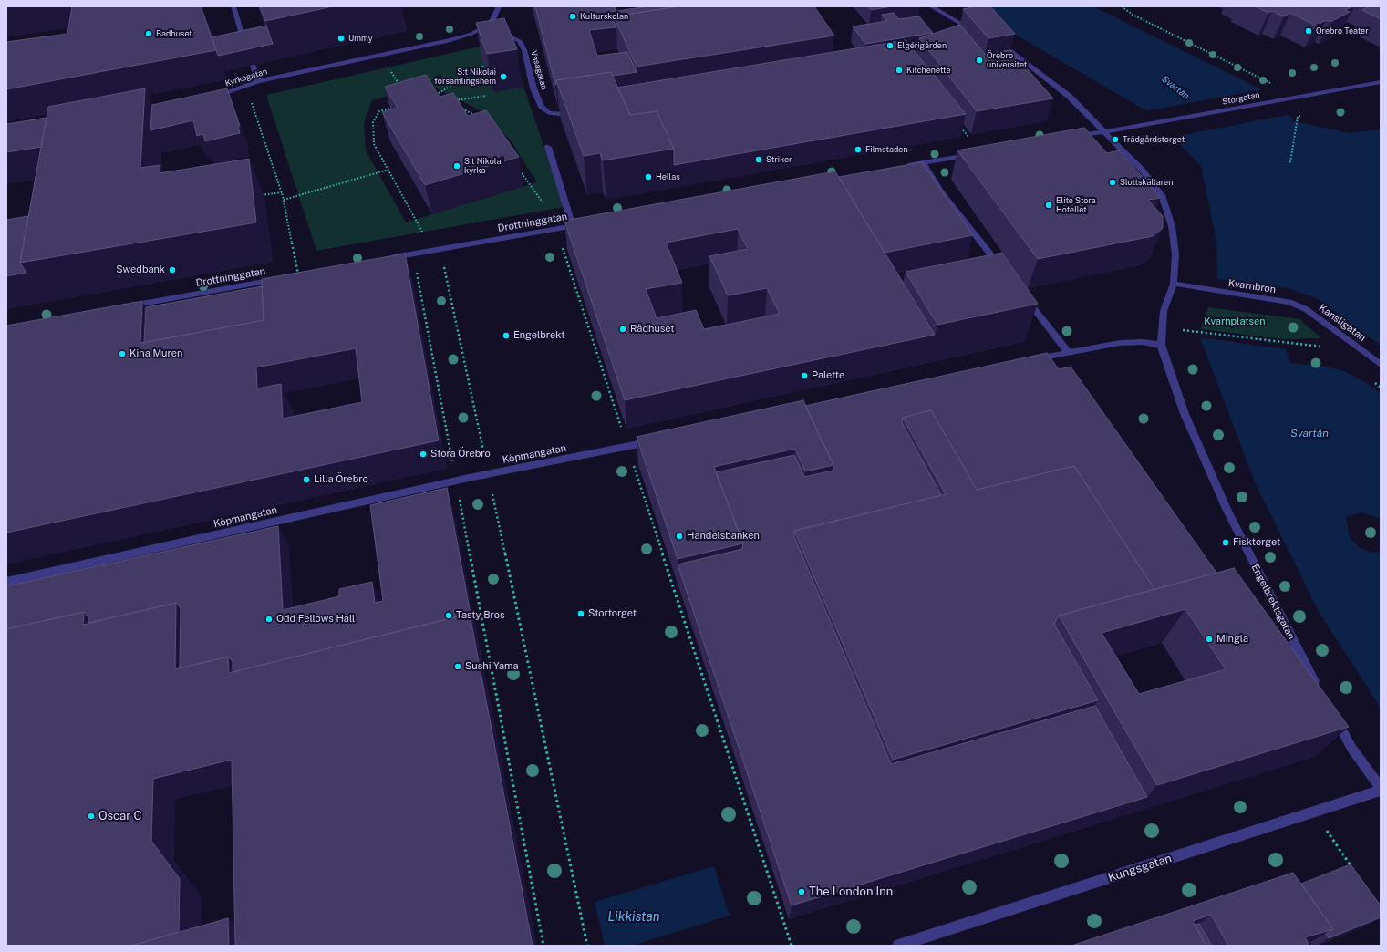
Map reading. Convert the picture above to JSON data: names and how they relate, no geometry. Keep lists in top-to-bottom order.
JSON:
{
  "streets": {
    "street": [
      "Vasagatan",
      "Kyrkogatan",
      "Storgatan",
      "Drottninggatan",
      "Kvarnbron",
      "Kansligatan",
      "Köpmangatan",
      "Engelbrektsgatan",
      "Kungsgatan"
    ]
  },
  "crossings": [
    ["Vasagatan", "Kyrkogatan"],
    ["Kvarnbron", "Kansligatan"]
  ],
  "water": ["Svartån", "Likkistan"],
  "parks": ["Kvarnplatsen"],
  "places": [
    "Kulturskolan",
    "Örebro Teater",
    "Badhuset",
    "Ummy",
    "Elgérigården",
    "Örebro universitet",
    "Kitchenette",
    "S:t Nikolai församlingshem",
    "Trädgårdstorget",
    "Filmstaden",
    "Striker",
    "S:t Nikolai kyrka",
    "Hellas",
    "Slottskällaren",
    "Elite Stora Hotellet",
    "Swedbank",
    "Rådhuset",
    "Engelbrekt",
    "Kina Muren",
    "Palette",
    "Stora Örebro",
    "Lilla Örebro",
    "Handelsbanken",
    "Fisktorget",
    "Stortorget",
    "Tasty Bros",
    "Odd Fellows Hall",
    "Mingla",
    "Sushi Yama",
    "Oscar C",
    "The London Inn"
  ]
}
